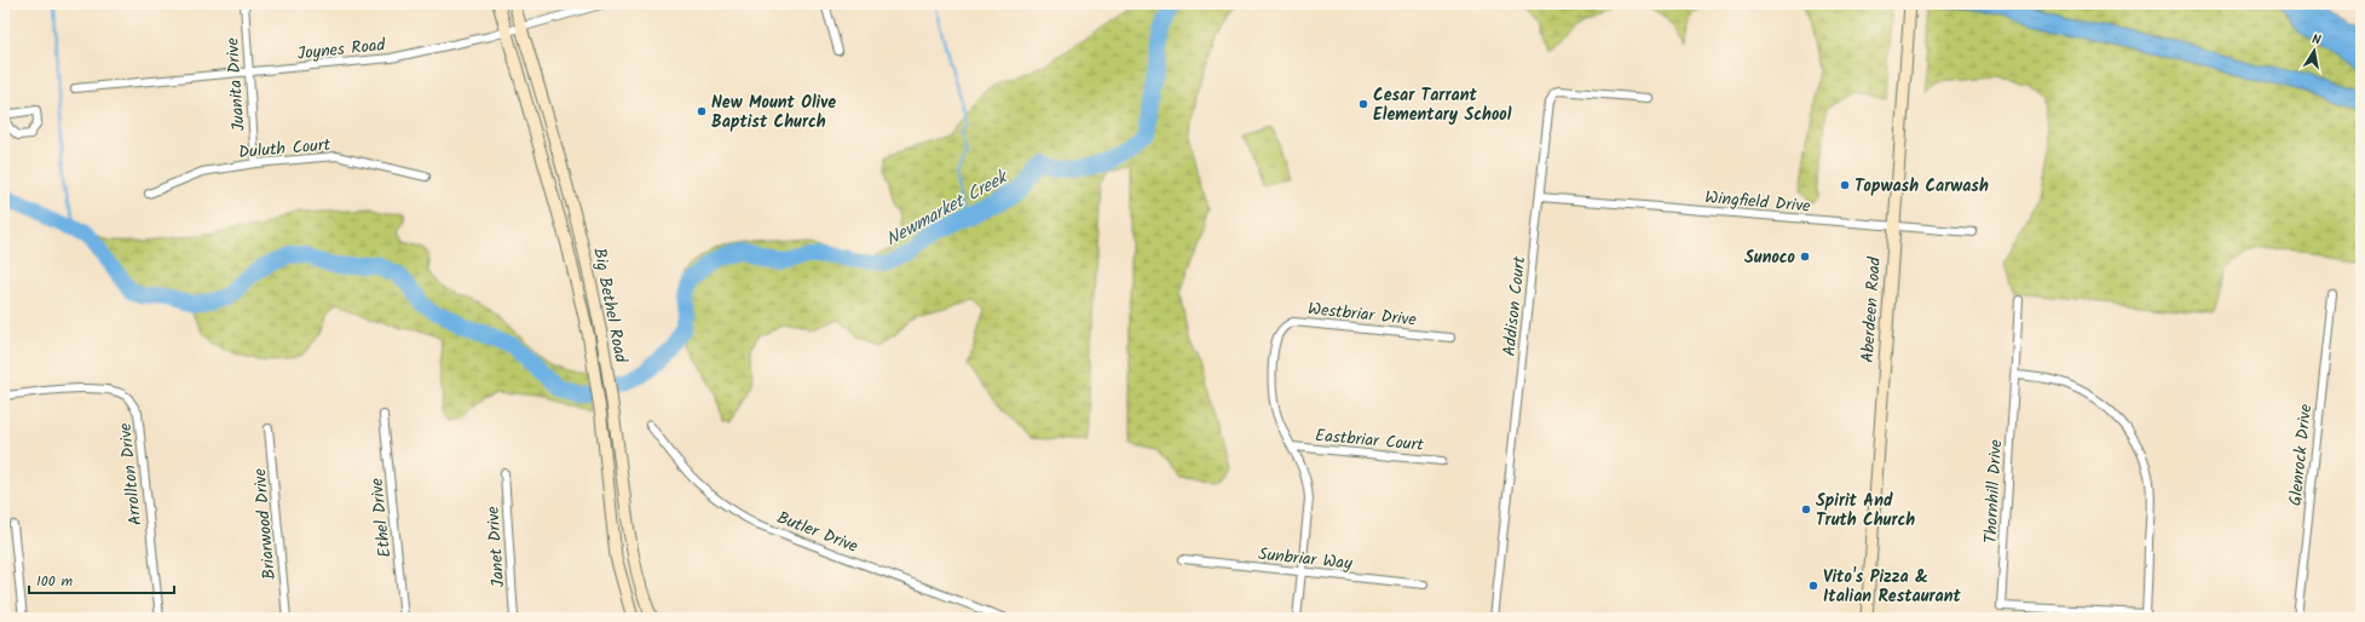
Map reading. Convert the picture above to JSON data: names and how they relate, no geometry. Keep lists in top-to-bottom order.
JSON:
{
  "streets": {
    "main road": ["Big Bethel Road", "Aberdeen Road"],
    "street": [
      "Joynes Road",
      "Juanita Drive",
      "Duluth Court",
      "Wingfield Drive",
      "Addison Court",
      "Westbriar Drive",
      "Eastbriar Court",
      "Glenrock Drive",
      "Arrollton Drive",
      "Thornhill Drive",
      "Ethel Drive",
      "Briarwood Drive",
      "Butler Drive",
      "Janet Drive",
      "Sunbriar Way"
    ]
  },
  "crossings": [
    ["Joynes Road", "Juanita Drive"],
    ["Joynes Road", "Big Bethel Road"],
    ["Juanita Drive", "Duluth Court"],
    ["Wingfield Drive", "Addison Court"],
    ["Wingfield Drive", "Aberdeen Road"],
    ["Westbriar Drive", "Eastbriar Court"],
    ["Westbriar Drive", "Sunbriar Way"]
  ],
  "water": ["Newmarket Creek"],
  "places": [
    "Cesar Tarrant Elementary School",
    "New Mount Olive Baptist Church",
    "Topwash Carwash",
    "Sunoco",
    "Spirit And Truth Church",
    "Vito's Pizza & Italian Restaurant"
  ],
  "scale_bar": "100 m",
  "north": "top"
}
